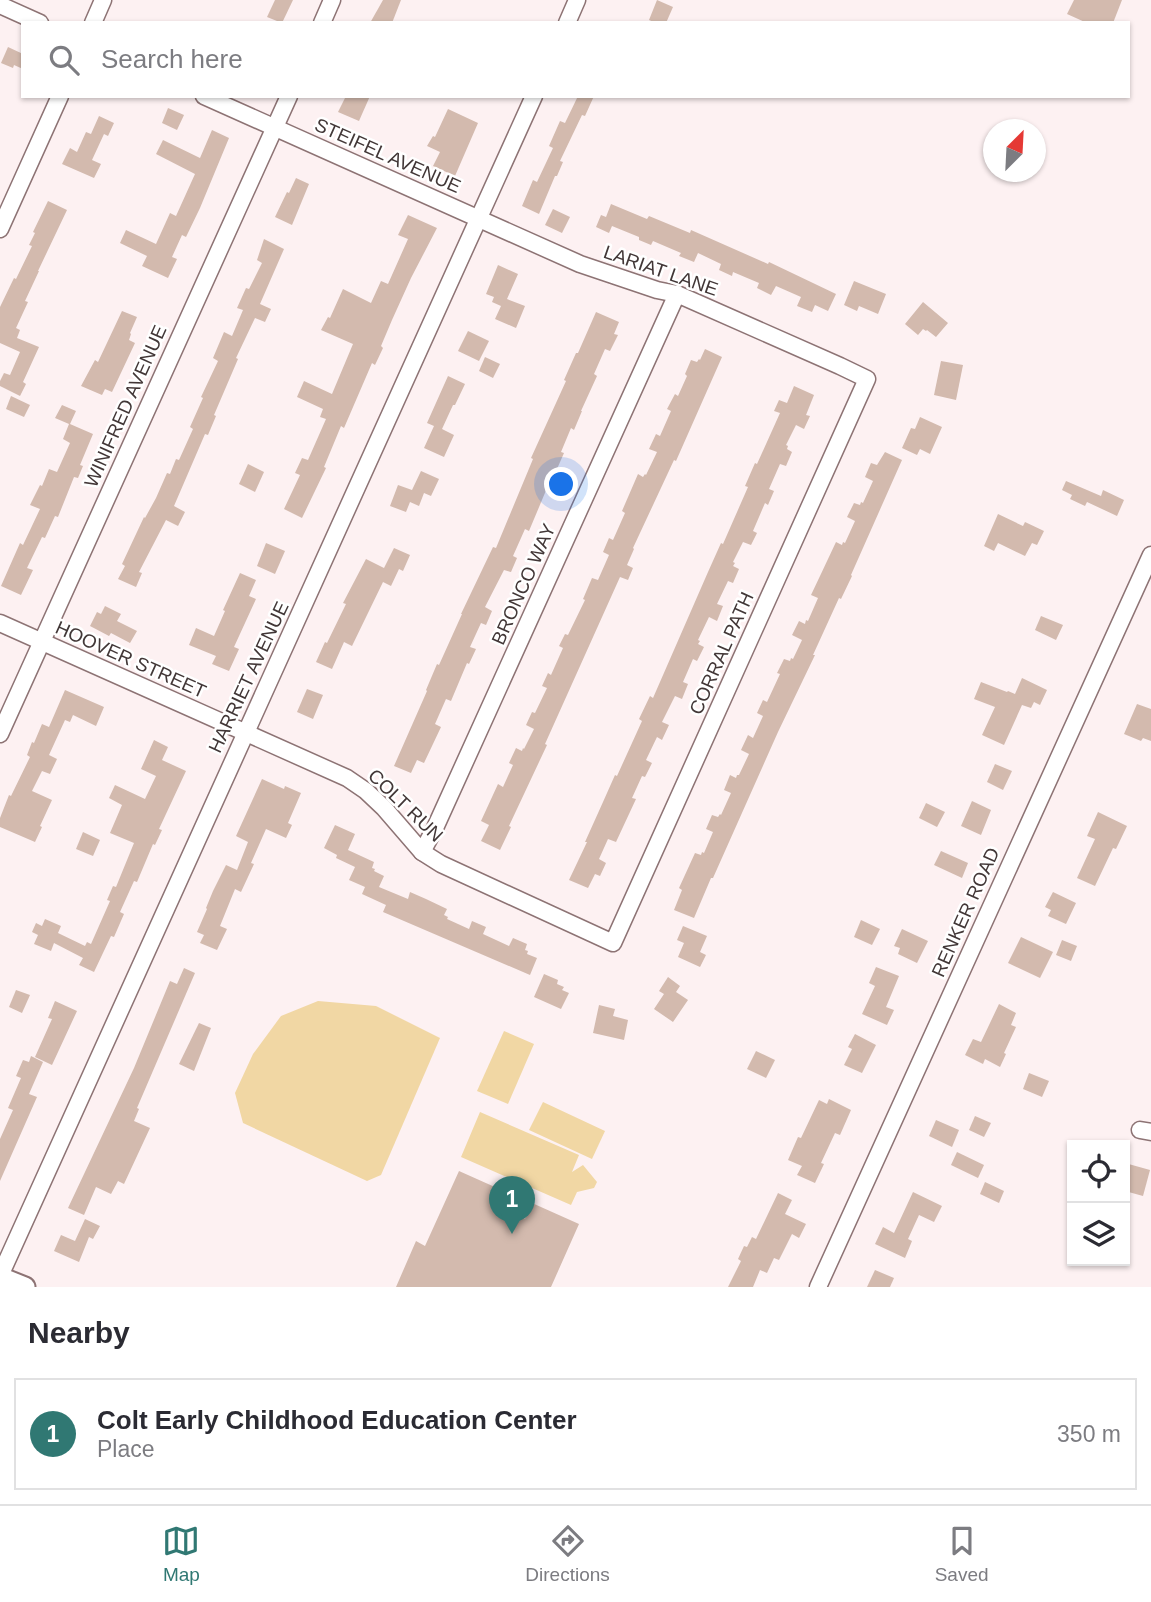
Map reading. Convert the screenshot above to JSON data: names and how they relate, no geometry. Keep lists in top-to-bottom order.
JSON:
{
  "streets": {
    "street": [
      "STEIFEL AVENUE",
      "LARIAT LANE",
      "WINIFRED AVENUE",
      "BRONCO WAY",
      "CORRAL PATH",
      "HOOVER STREET",
      "HARRIET AVENUE",
      "COLT RUN",
      "RENKER ROAD"
    ]
  },
  "crossings": [
    ["STEIFEL AVENUE", "LARIAT LANE"],
    ["STEIFEL AVENUE", "WINIFRED AVENUE"],
    ["STEIFEL AVENUE", "HARRIET AVENUE"],
    ["LARIAT LANE", "BRONCO WAY"],
    ["LARIAT LANE", "CORRAL PATH"],
    ["LARIAT LANE", "HARRIET AVENUE"],
    ["WINIFRED AVENUE", "HOOVER STREET"],
    ["BRONCO WAY", "COLT RUN"],
    ["CORRAL PATH", "COLT RUN"],
    ["HOOVER STREET", "HARRIET AVENUE"],
    ["HOOVER STREET", "COLT RUN"],
    ["HARRIET AVENUE", "COLT RUN"]
  ],
  "north": "top right",
  "page": {
    "search": "Search here",
    "pins": "1",
    "heading": "Nearby",
    "list": [
      {
        "mark": "1",
        "name": "Colt Early Childhood Education Center",
        "note": "Place",
        "value": "350 m"
      }
    ],
    "nav": ["Map", "Directions", "Saved"]
  }
}
